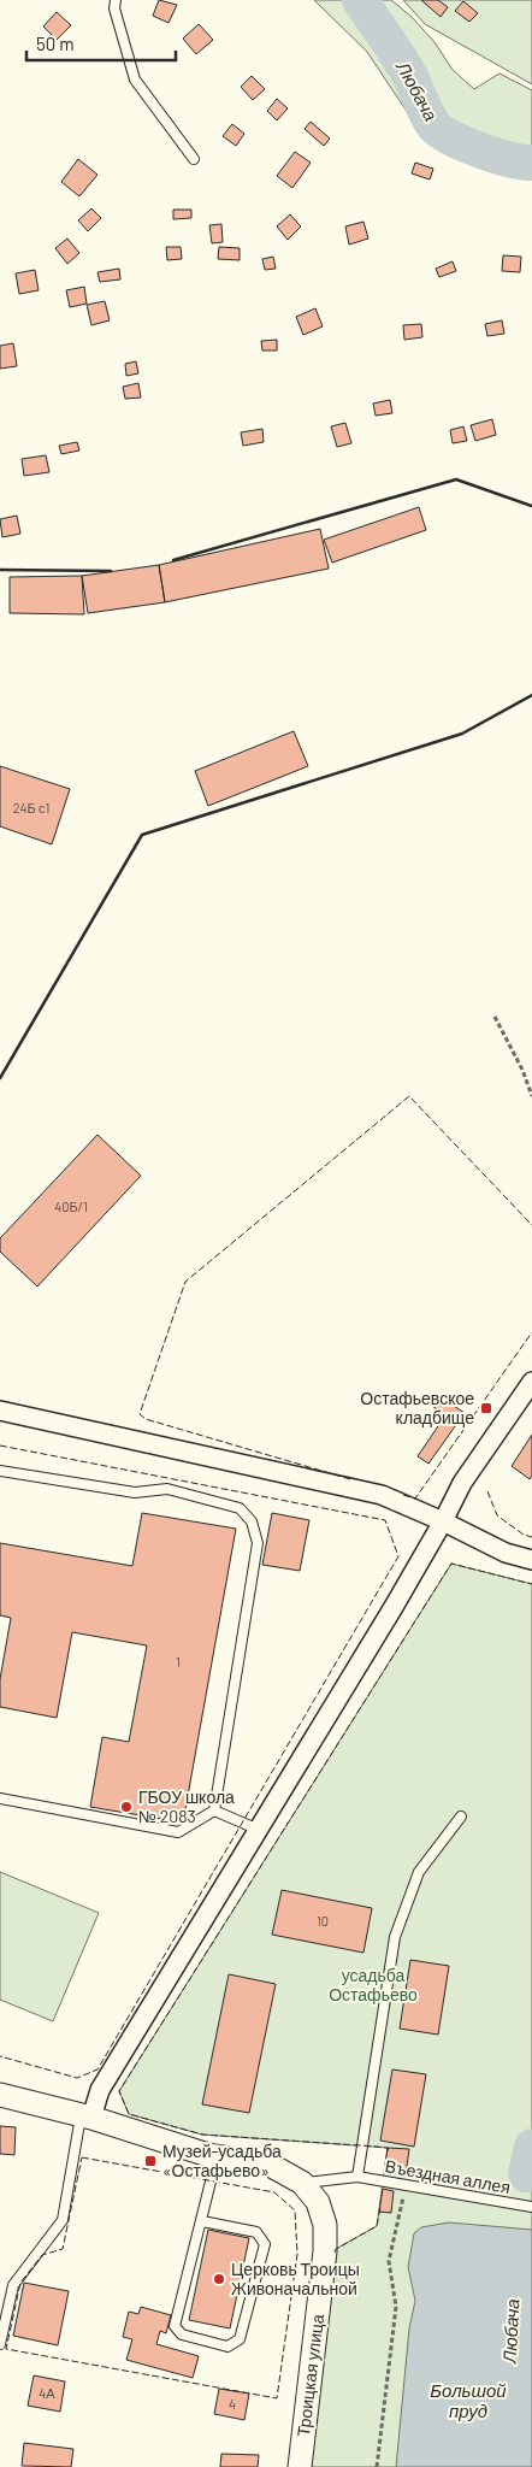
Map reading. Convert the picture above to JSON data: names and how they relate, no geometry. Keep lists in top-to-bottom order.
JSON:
{
  "streets": {
    "street": ["Троицкая улица"],
    "lane": ["Въездная аллея"]
  },
  "crossings": [
    ["Въездная аллея", "Троицкая улица"]
  ],
  "water": ["Любача", "Большой пруд"],
  "parks": ["усадьба Остафьево"],
  "places": {
    "transit": ["Остафьевское кладбище", "Музей-усадьба «Остафьево»"],
    "other": ["ГБОУ школа № 2083", "Церковь Троицы Живоначальной"]
  },
  "house_numbers": [
    "24Б с1",
    "40Б/1",
    "1",
    "10",
    "4А",
    "4"
  ],
  "scale_bar": "50 m"
}
